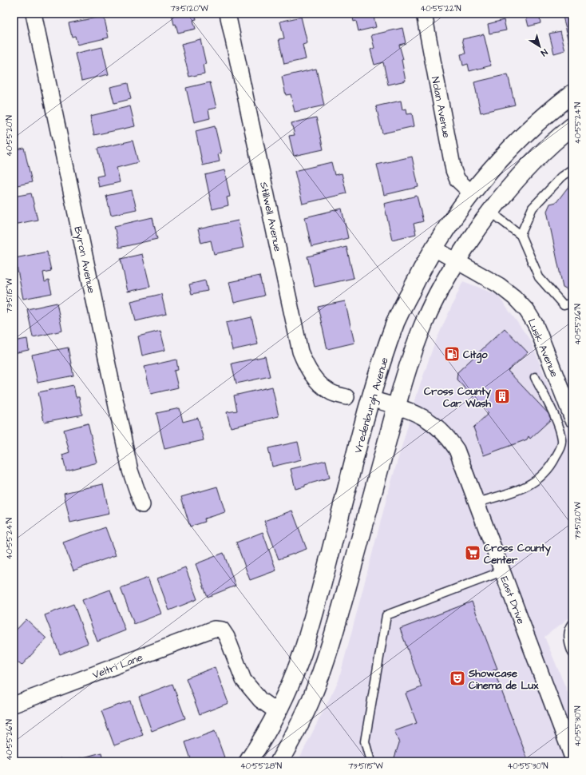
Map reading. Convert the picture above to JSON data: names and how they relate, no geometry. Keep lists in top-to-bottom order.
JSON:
{
  "streets": {
    "street": [
      "Nolan Avenue",
      "Stillwell Avenue",
      "Byron Avenue",
      "Lusk Avenue",
      "Vredenburgh Avenue",
      "East Drive",
      "Veltri Lane"
    ]
  },
  "crossings": [
    ["Nolan Avenue", "Vredenburgh Avenue"],
    ["Lusk Avenue", "Vredenburgh Avenue"],
    ["Vredenburgh Avenue", "East Drive"],
    ["Vredenburgh Avenue", "Veltri Lane"]
  ],
  "places": {
    "fuel station": ["Citgo"],
    "building": ["Cross County Car Wash"],
    "supermarket": ["Cross County Center"],
    "theatre": ["Showcase Cinema de Lux"]
  },
  "north": "bottom right",
  "coordinates": [
    "73°51'20\"W",
    "40°55'22\"N",
    "40°55'24\"N",
    "40°55'20\"N",
    "73°51'15\"W",
    "40°55'26\"N",
    "40°55'30\"N",
    "40°55'28\"N"
  ]
}
